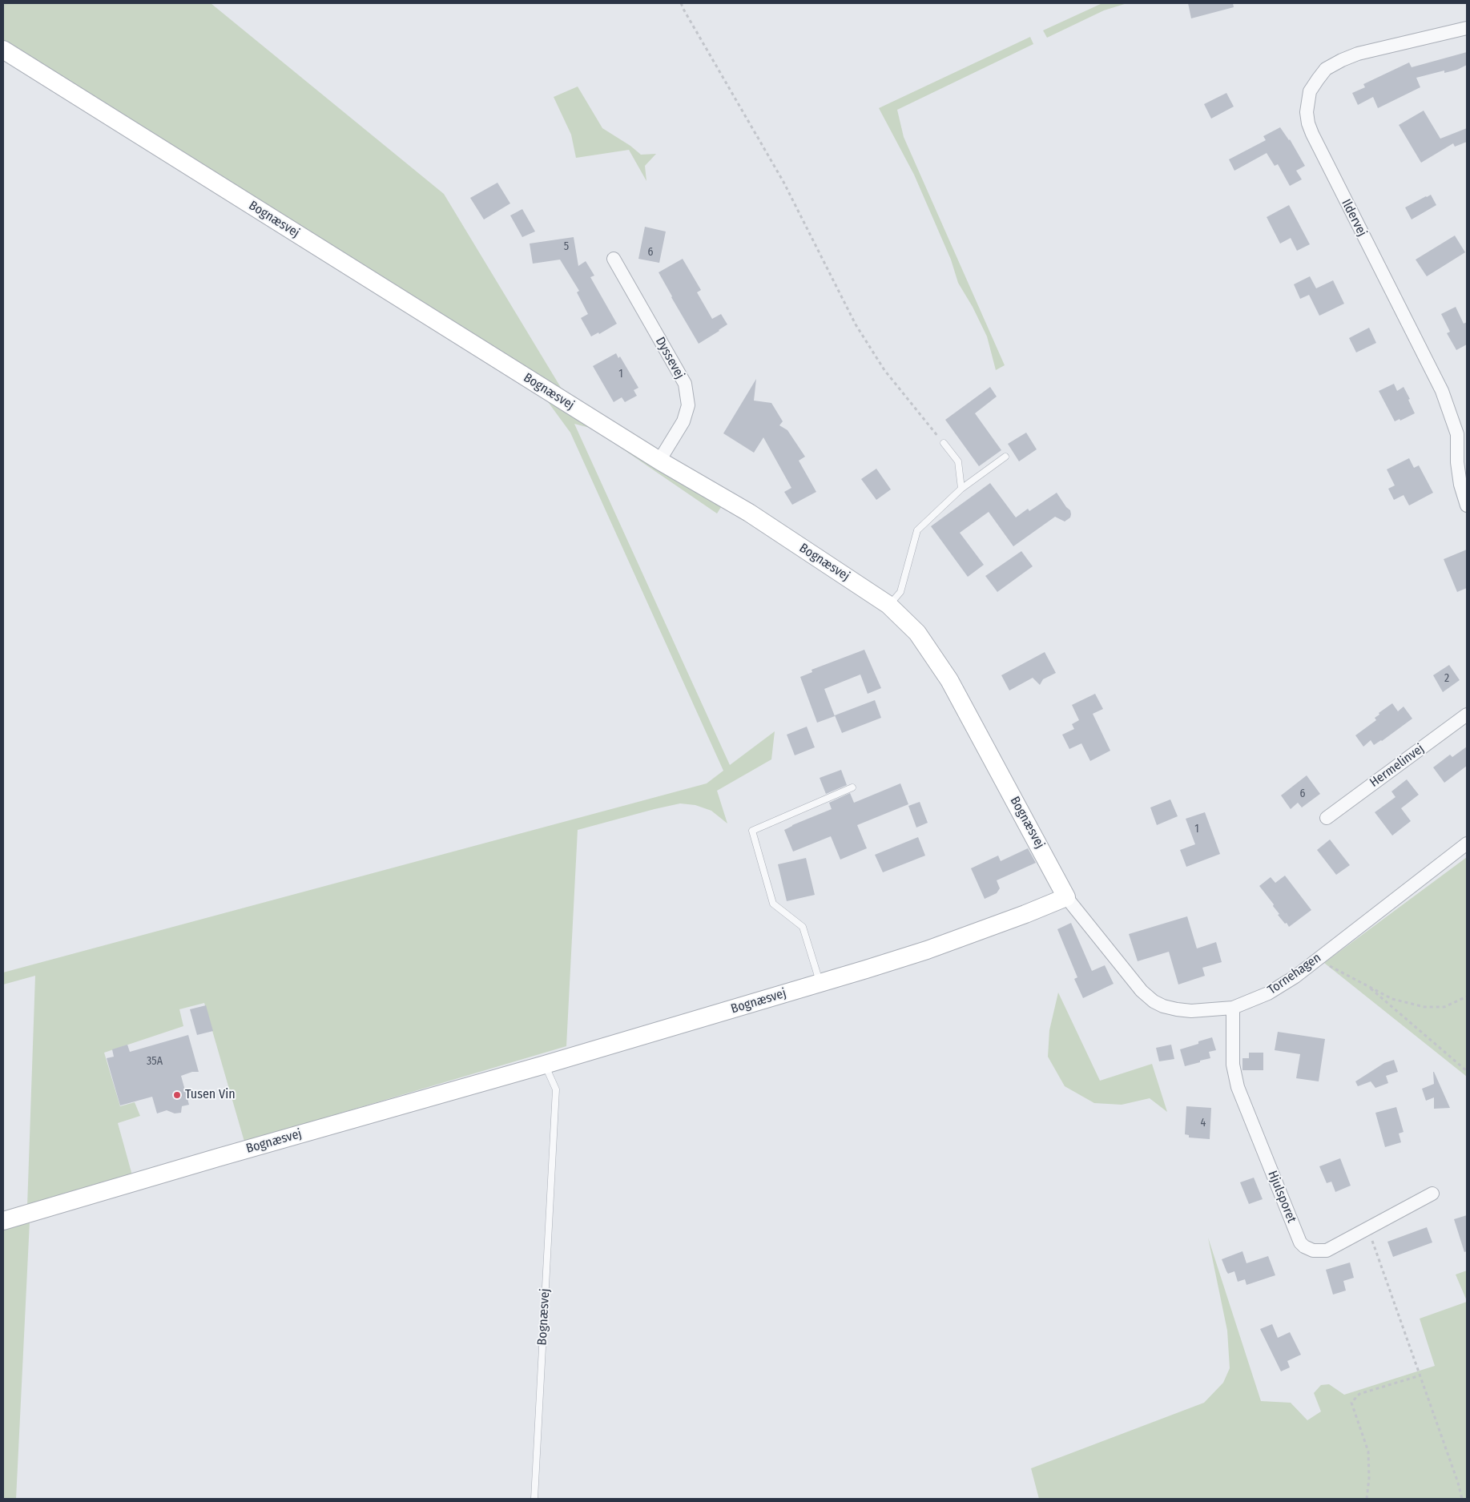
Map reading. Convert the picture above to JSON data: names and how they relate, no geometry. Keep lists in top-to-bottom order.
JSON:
{
  "streets": {
    "street": [
      "Ildervej",
      "Bognæsvej",
      "Dyssevej",
      "Hermelinvej",
      "Tornehagen",
      "Hjulsporet"
    ]
  },
  "crossings": [
    ["Bognæsvej", "Dyssevej"],
    ["Bognæsvej", "Tornehagen"],
    ["Tornehagen", "Hjulsporet"]
  ],
  "places": ["Tusen Vin"],
  "house_numbers": [
    "5",
    "6",
    "1",
    "2",
    "6",
    "1",
    "35A",
    "4"
  ]
}
